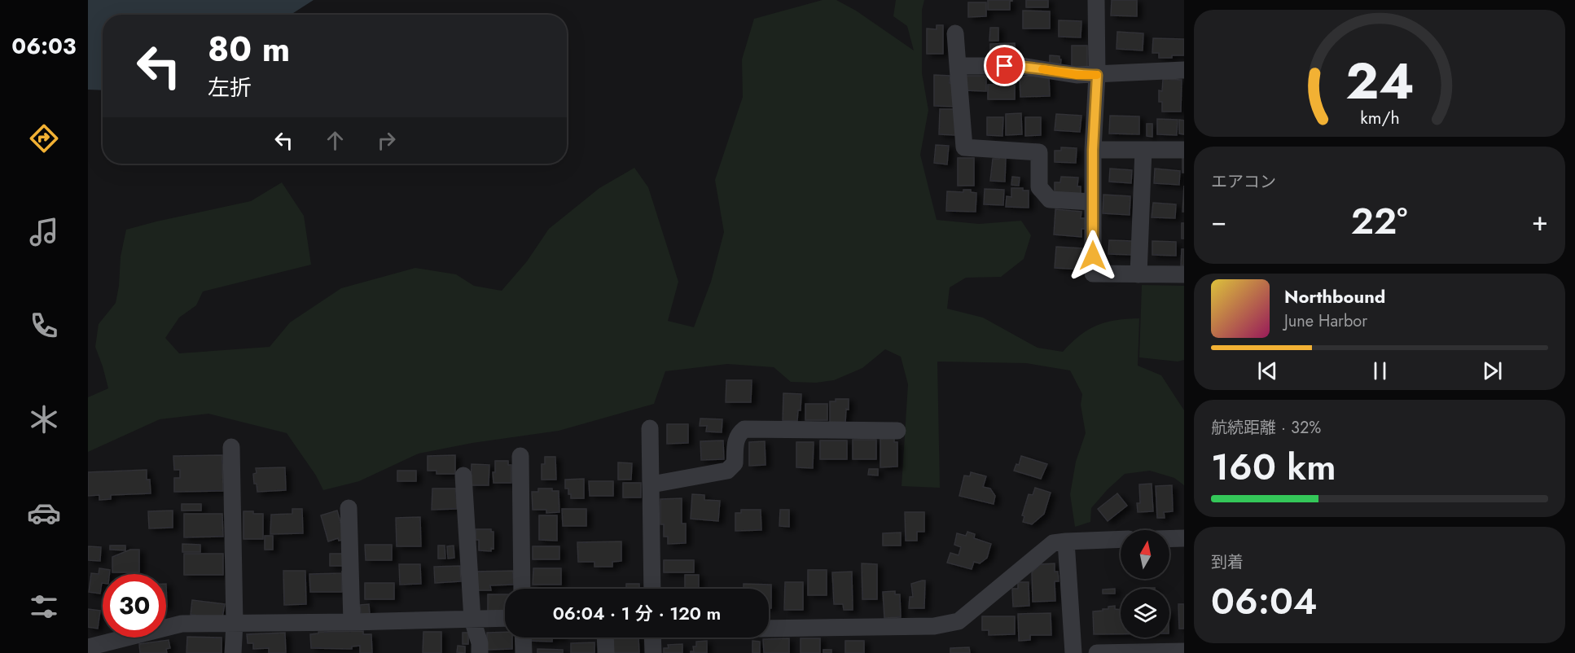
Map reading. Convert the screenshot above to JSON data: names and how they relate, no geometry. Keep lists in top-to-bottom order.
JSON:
{
  "north": "top",
  "page": {
    "tabs": "06:03",
    "turn": ["80 m", "左折"],
    "tile": [
      "エアコン",
      ["航続距離 · 32%", "160 km"],
      ["到着", "06:04"]
    ],
    "heat": ["−", "22°", "+"],
    "song": ["Northbound", "June Harbor"],
    "limit": "30",
    "trip": "06:04 · 1 分 · 120 m",
    "gauge": ["24", "km/h"]
  }
}
